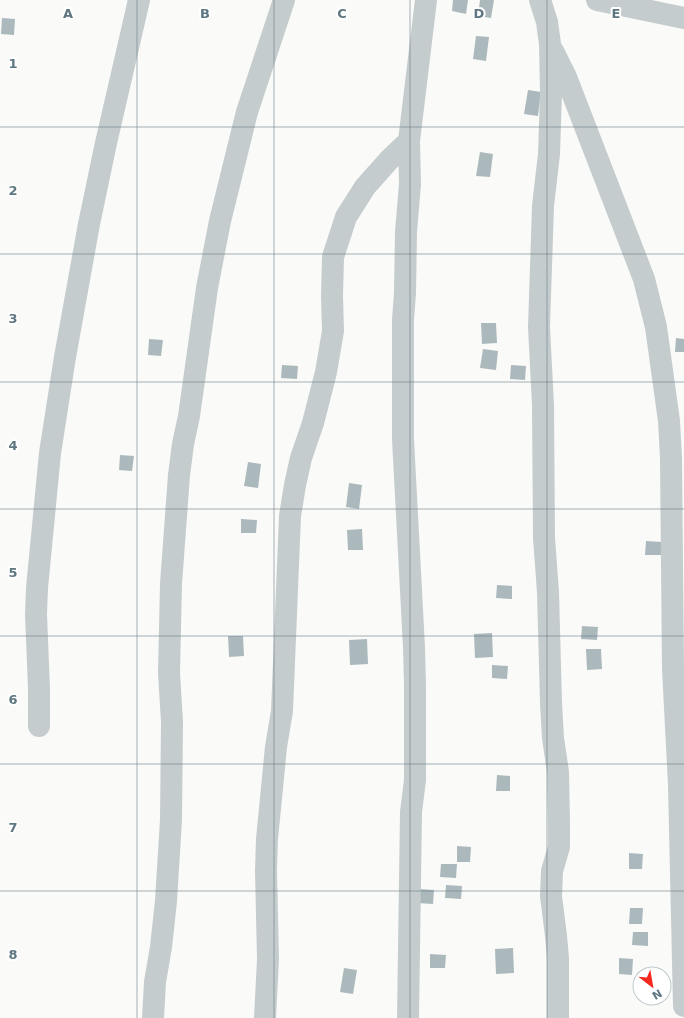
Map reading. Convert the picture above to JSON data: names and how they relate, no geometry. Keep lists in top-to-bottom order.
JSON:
{
  "north": "bottom right",
  "grid": {
    "columns": [
      "A",
      "B",
      "C",
      "D",
      "E"
    ],
    "rows": [
      "1",
      "2",
      "3",
      "4",
      "5",
      "6",
      "7",
      "8"
    ]
  }
}
